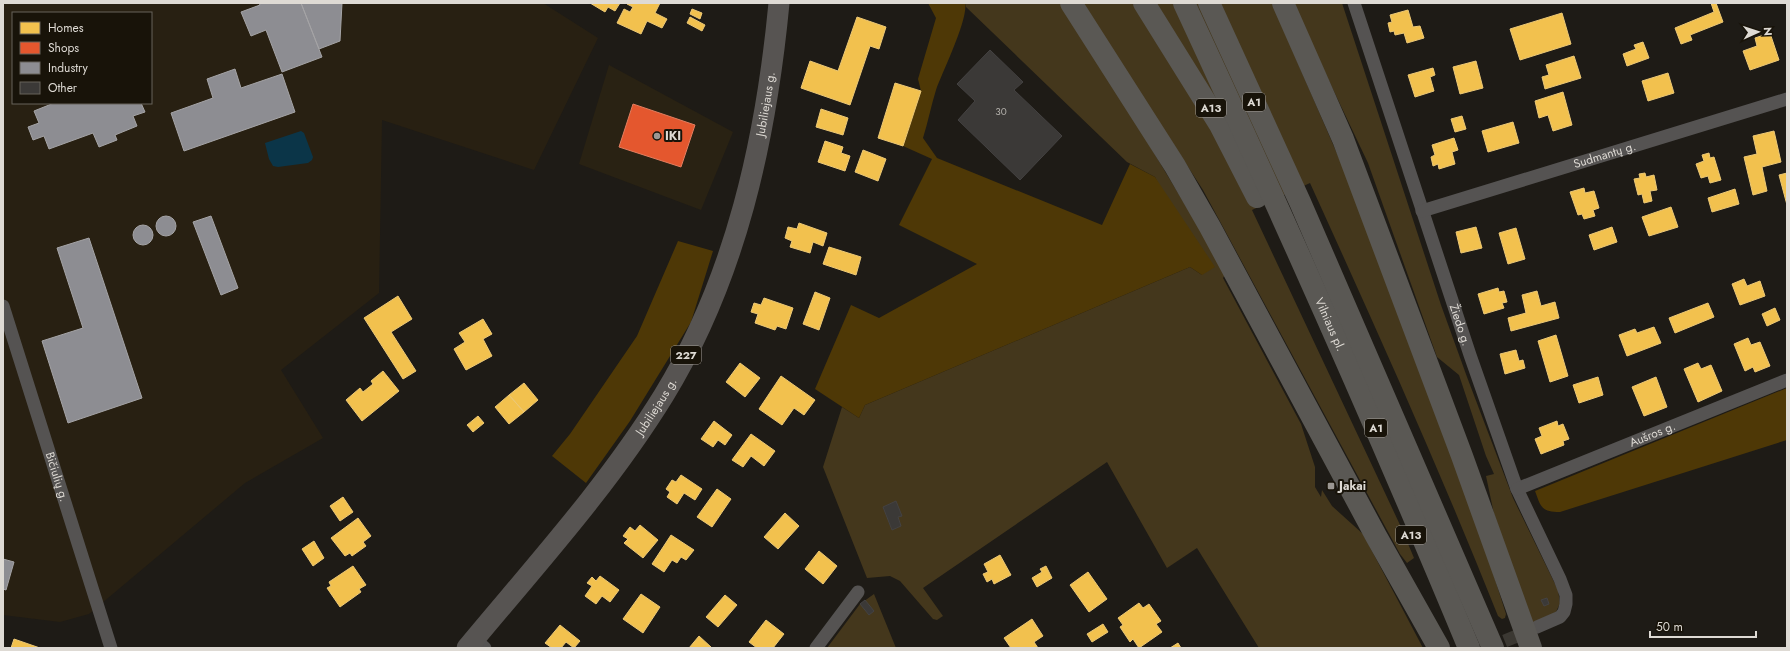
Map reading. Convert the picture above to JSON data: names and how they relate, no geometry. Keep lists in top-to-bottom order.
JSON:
{
  "streets": {
    "highway": ["A1", "A13", "Vilniaus pl."],
    "main road": ["Jubiliejaus g.", "227"],
    "street": [
      "Sudmantų g.",
      "Žiedo g.",
      "Aušros g.",
      "Bičiulių g."
    ]
  },
  "crossings": [
    ["A13", "Vilniaus pl."],
    ["Sudmantų g.", "Žiedo g."],
    ["Žiedo g.", "Aušros g."]
  ],
  "places": {
    "other": ["IKI"],
    "transit": ["Jakai"]
  },
  "house_numbers": ["30"],
  "legend": [
    "Homes",
    "Shops",
    "Industry",
    "Other"
  ],
  "scale_bar": "50 m",
  "north": "right"
}
